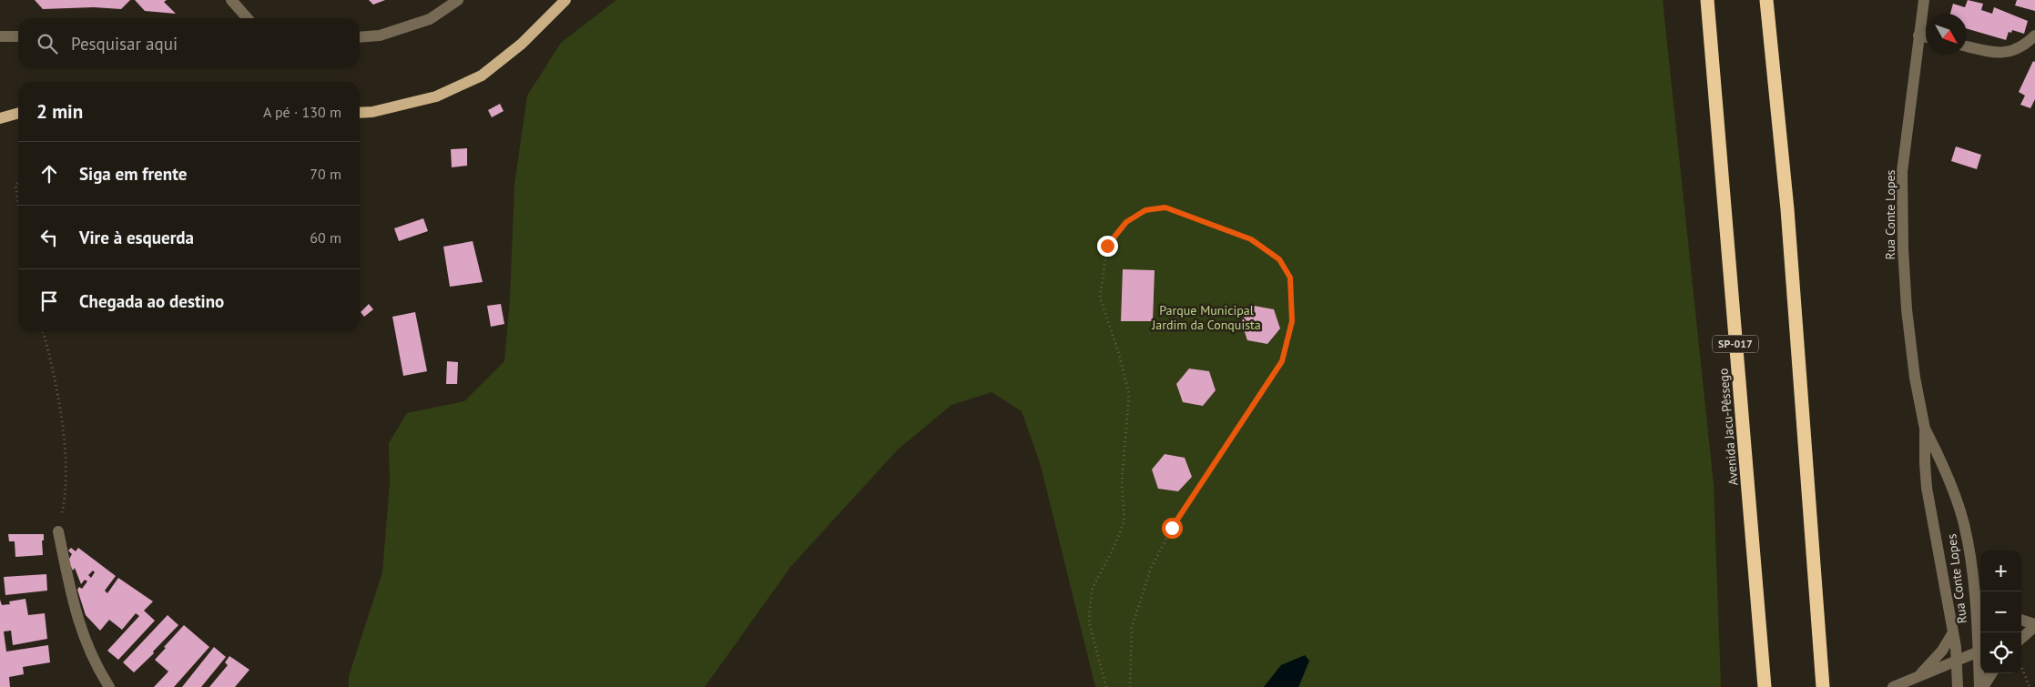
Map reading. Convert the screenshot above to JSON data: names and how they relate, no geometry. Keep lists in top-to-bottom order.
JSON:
{
  "streets": {
    "highway": ["SP-017", "Avenida Jacu-Pêssego"],
    "street": ["Rua Conte Lopes"]
  },
  "parks": ["Parque Municipal Jardim da Conquista"],
  "north": "bottom right",
  "page": {
    "search": "Pesquisar aqui",
    "heading": ["2 min", "A pé · 130 m"],
    "list": [
      ["Siga em frente", "70 m"],
      ["Vire à esquerda", "60 m"],
      "Chegada ao destino"
    ],
    "map_buttons": ["+", "−"]
  }
}
